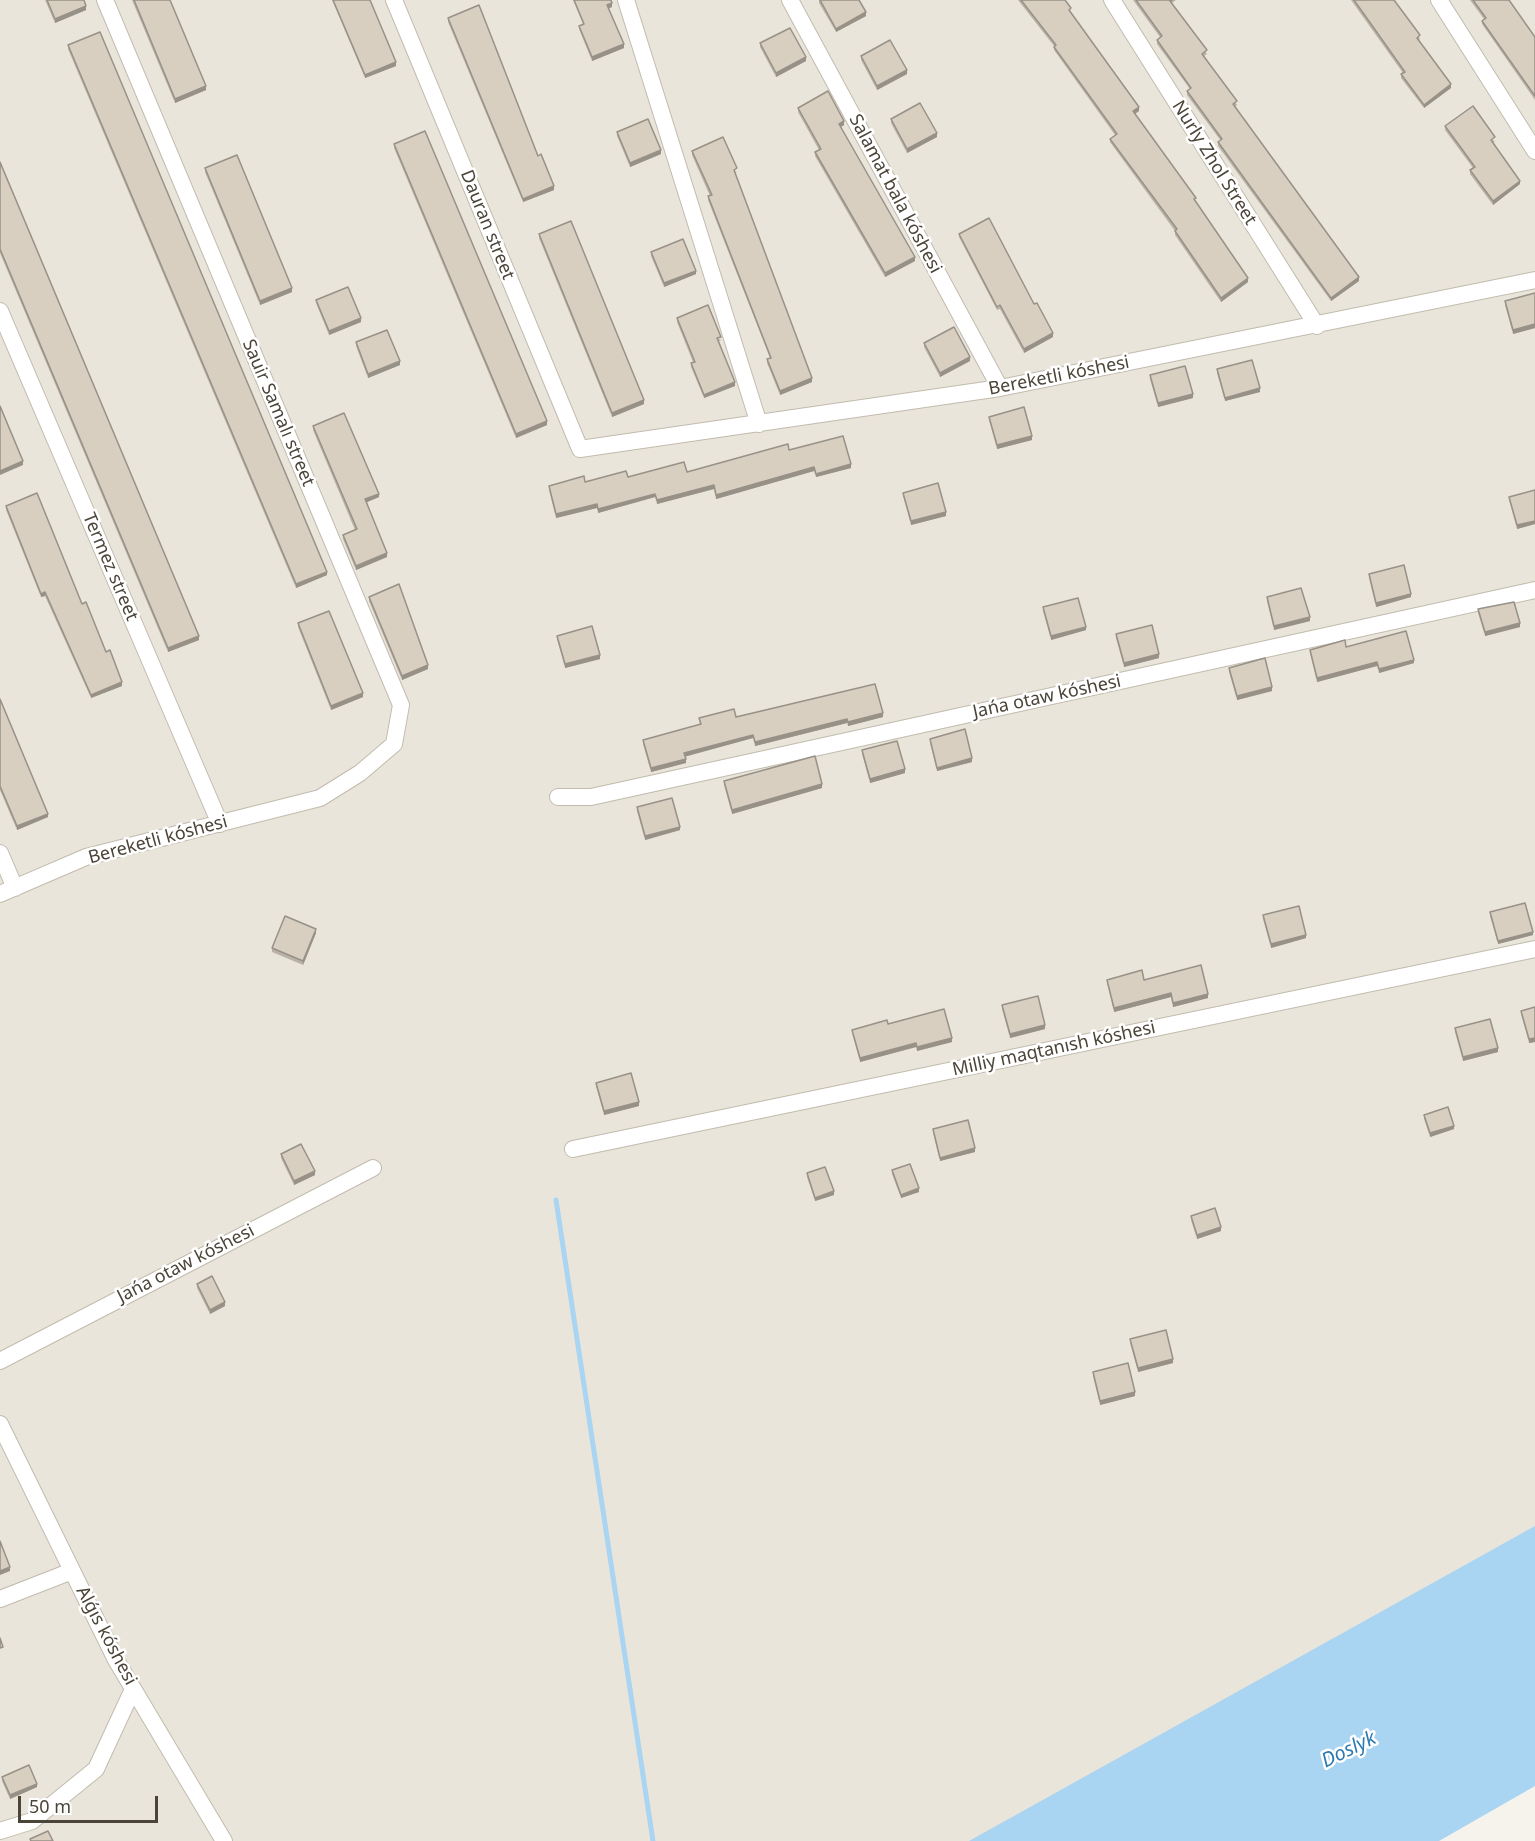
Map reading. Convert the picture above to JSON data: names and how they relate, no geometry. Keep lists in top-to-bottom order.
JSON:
{
  "streets": {
    "street": [
      "Nurly Zhol Street",
      "Salamat bala kóshesi",
      "Dauran street",
      "Bereketli kóshesi",
      "Sauir Samalı street",
      "Termez street",
      "Jańa otaw kóshesi",
      "Milliy maqtanısh kóshesi",
      "Alǵıs kóshesi"
    ]
  },
  "crossings": [
    ["Nurly Zhol Street", "Bereketli kóshesi"],
    ["Salamat bala kóshesi", "Bereketli kóshesi"],
    ["Dauran street", "Bereketli kóshesi"],
    ["Bereketli kóshesi", "Sauir Samalı street"],
    ["Bereketli kóshesi", "Termez street"]
  ],
  "water": ["Doslyk"],
  "scale_bar": "50 m"
}
